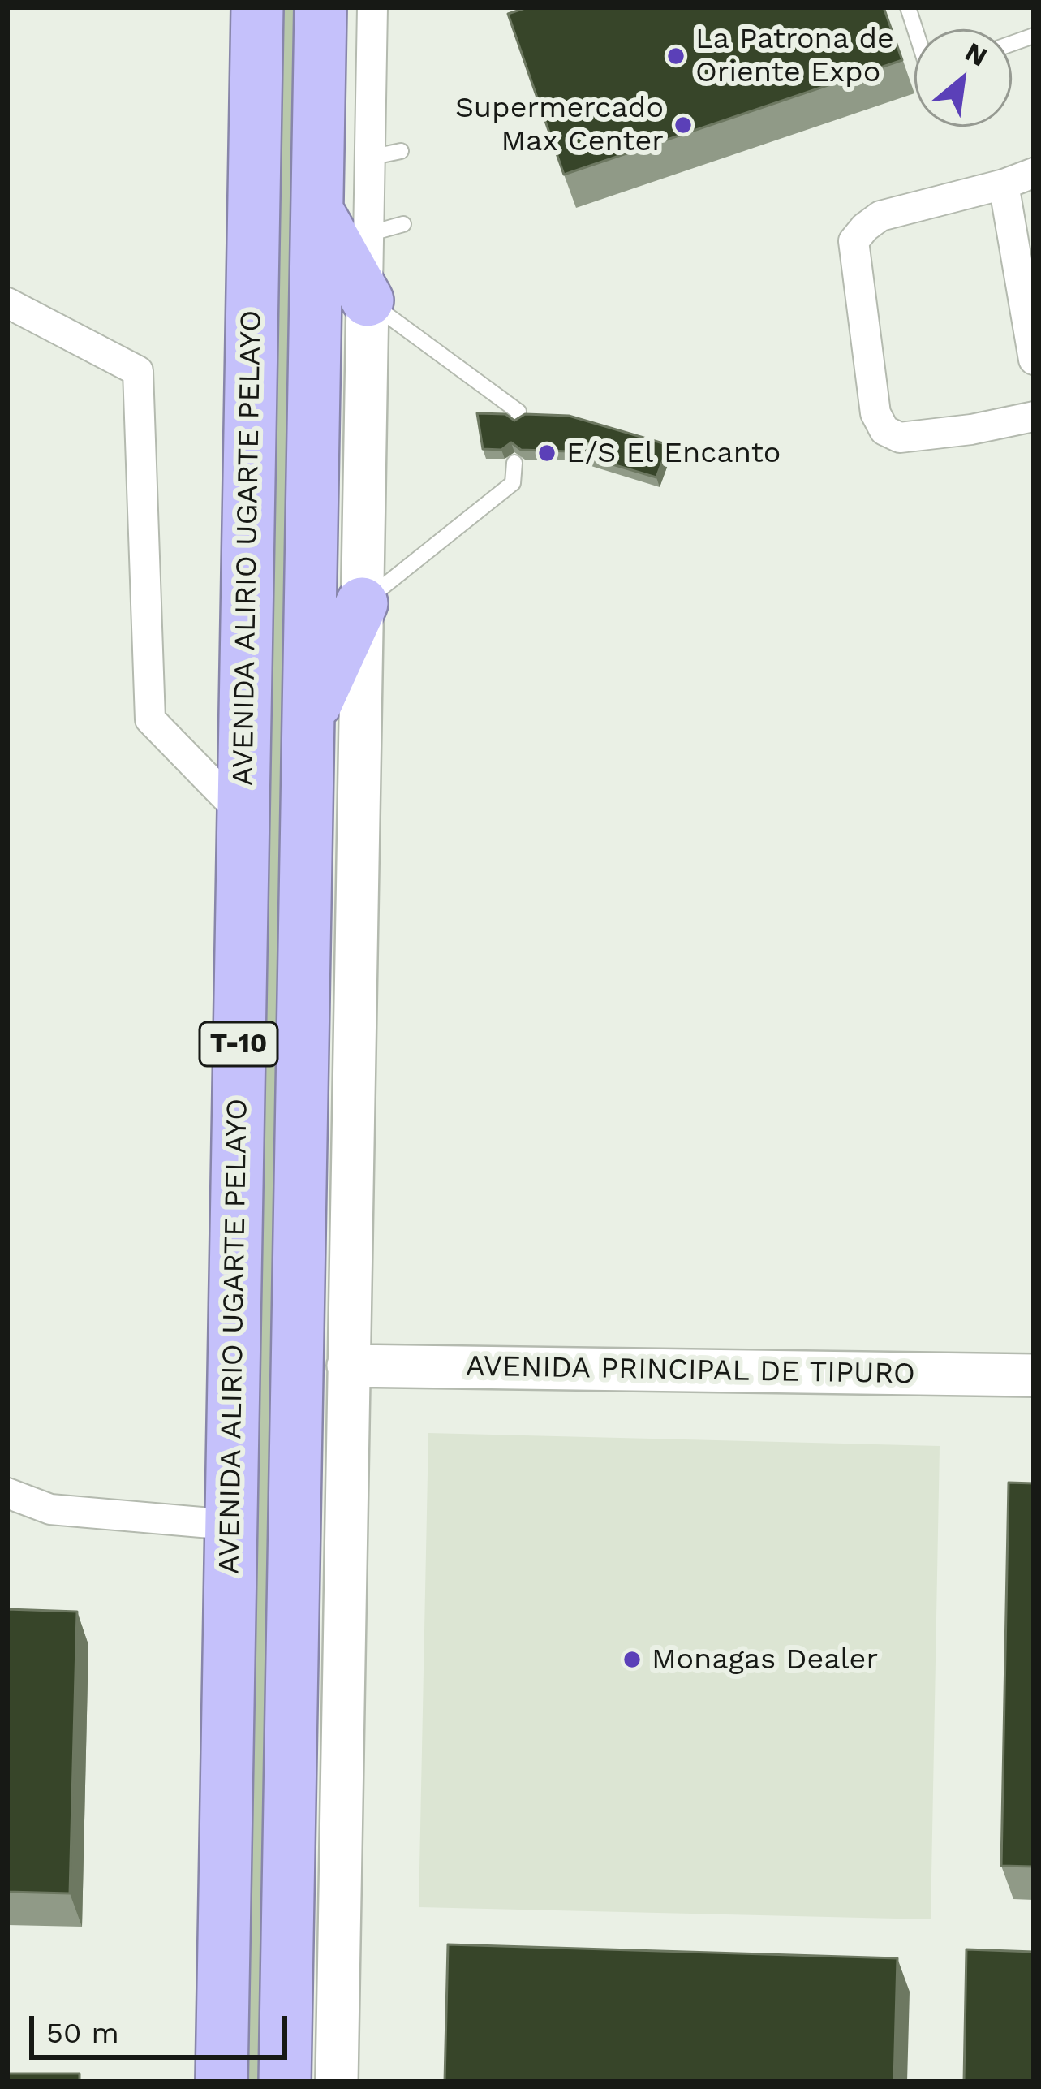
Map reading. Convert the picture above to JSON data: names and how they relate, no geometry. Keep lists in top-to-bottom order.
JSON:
{
  "streets": {
    "highway": ["AVENIDA ALIRIO UGARTE PELAYO", "T-10"],
    "main road": ["AVENIDA PRINCIPAL DE TIPURO"]
  },
  "places": [
    "La Patrona de Oriente Expo",
    "Supermercado Max Center",
    "E/S El Encanto",
    "Monagas Dealer"
  ],
  "scale_bar": "50 m",
  "north": "top right"
}
